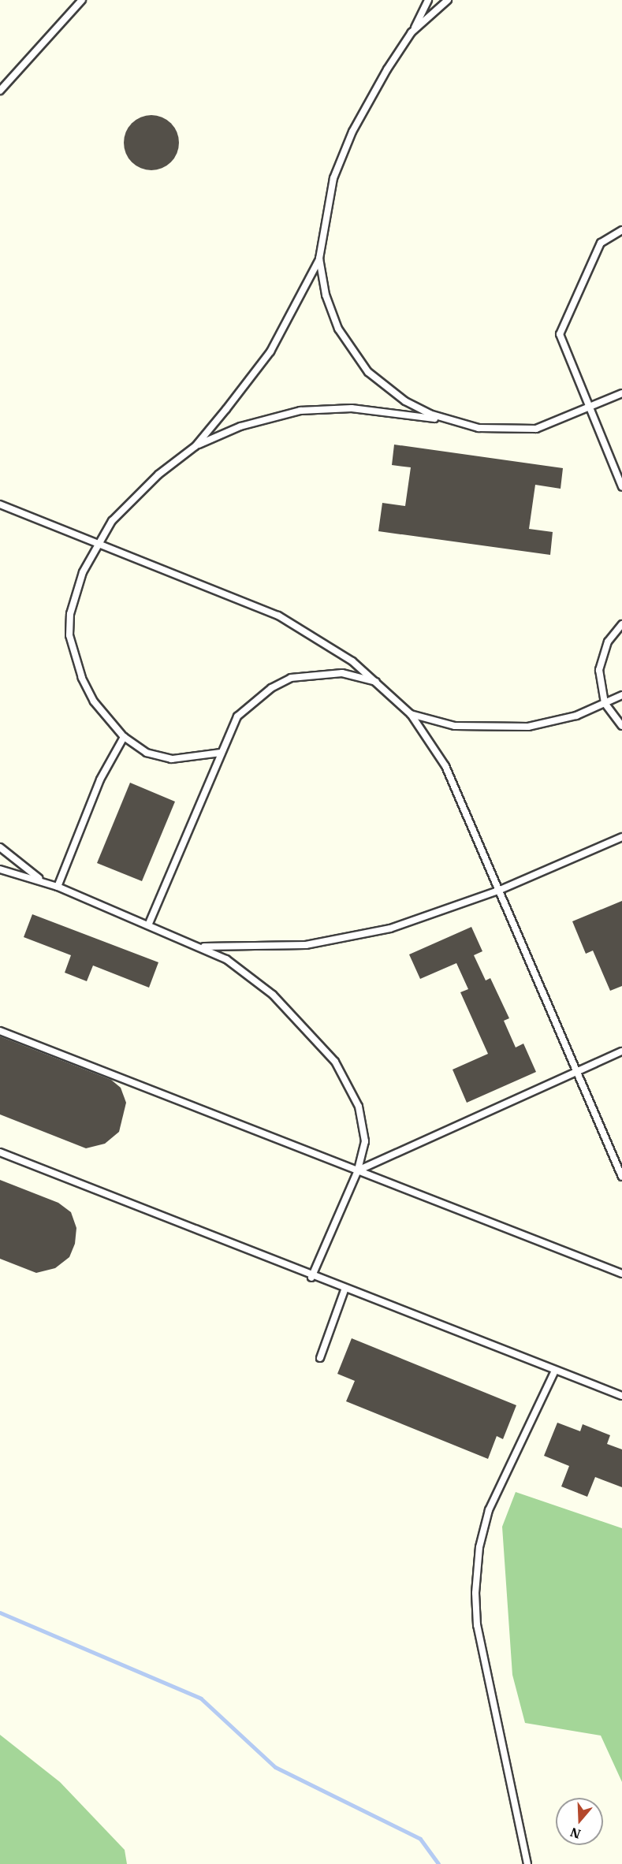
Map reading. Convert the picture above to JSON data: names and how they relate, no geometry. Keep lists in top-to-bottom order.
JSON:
{
  "north": "bottom"
}
